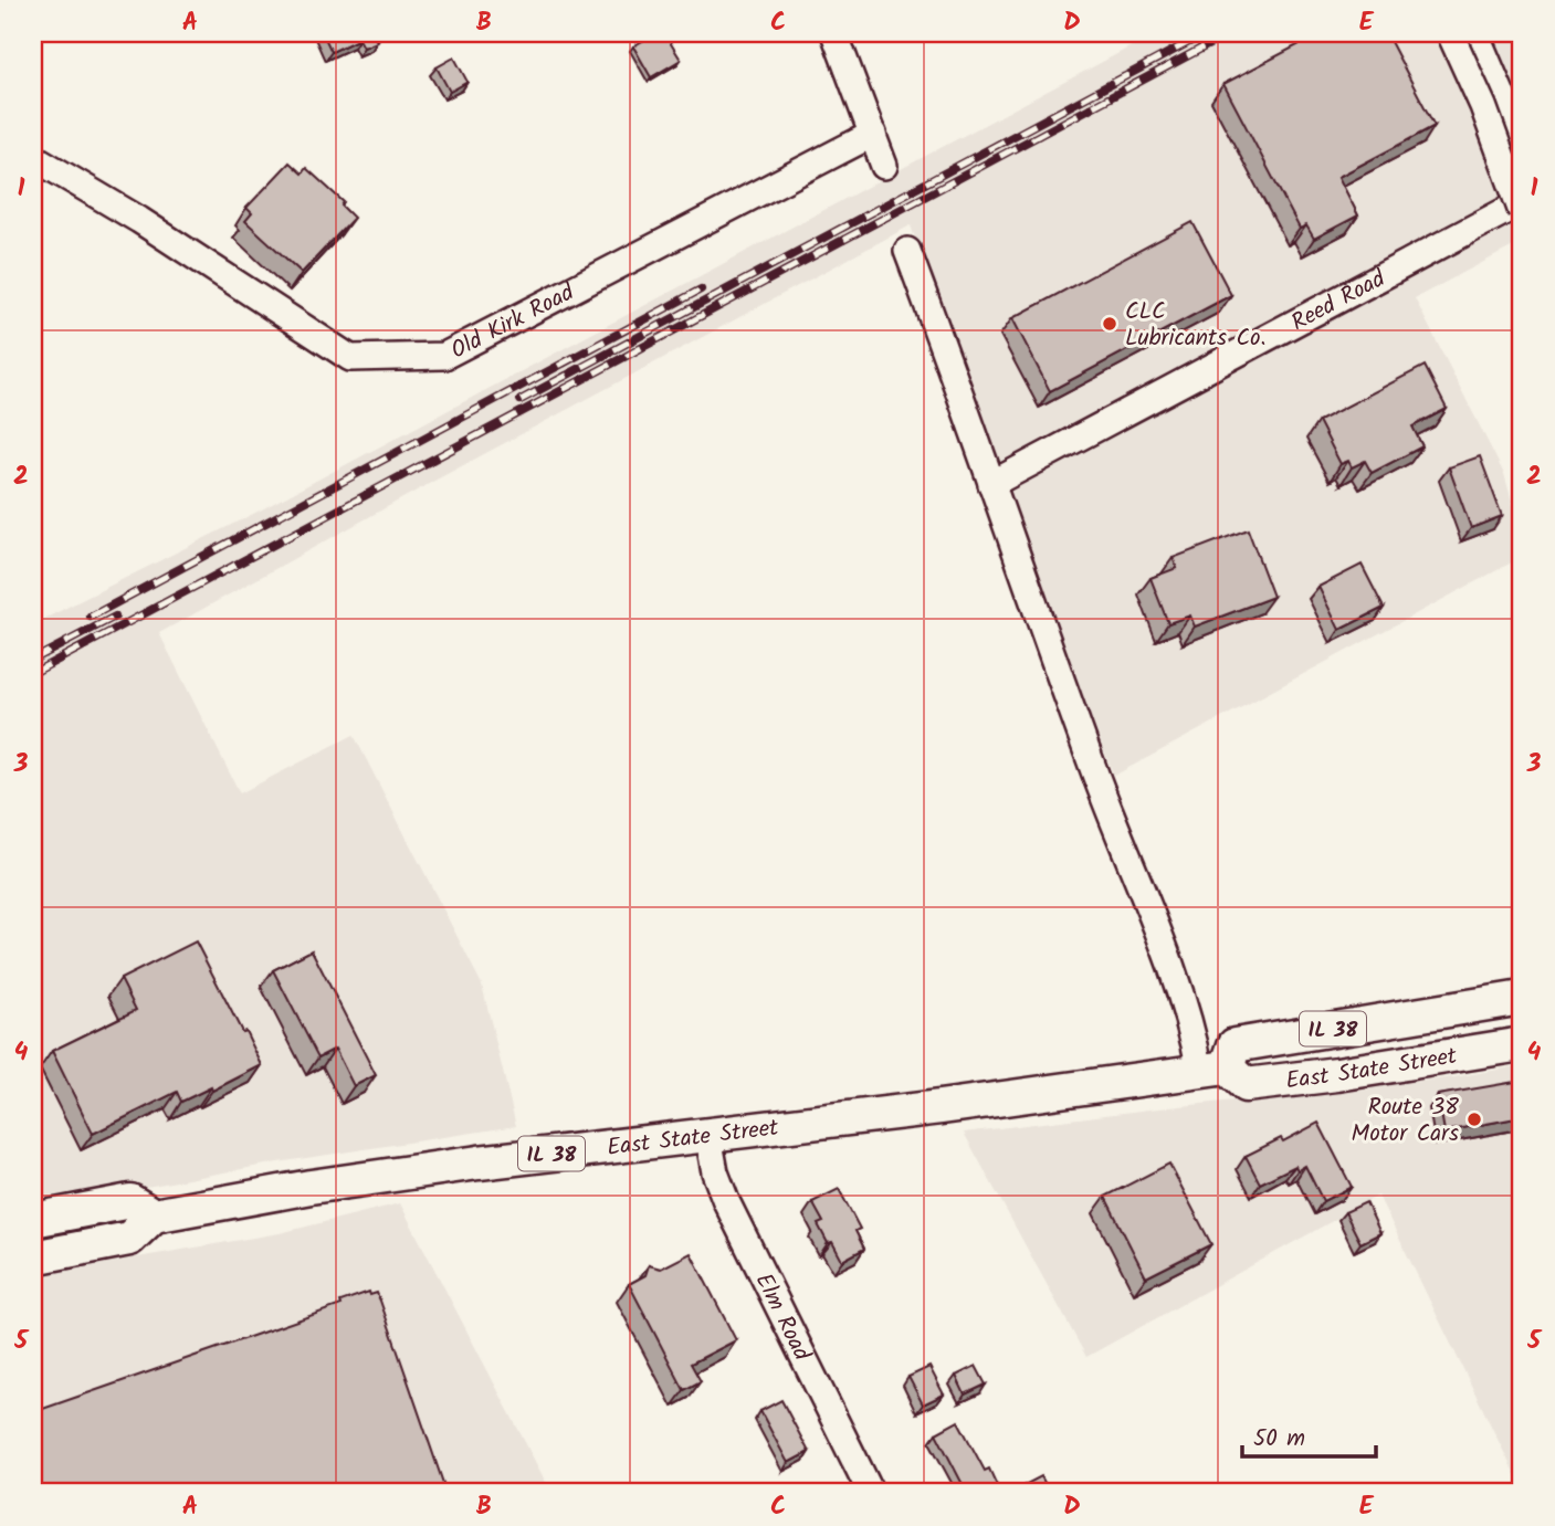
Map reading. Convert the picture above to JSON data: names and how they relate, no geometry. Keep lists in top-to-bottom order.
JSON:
{
  "streets": {
    "main road": ["IL 38", "East State Street"],
    "street": ["Reed Road", "Old Kirk Road", "Elm Road"]
  },
  "crossings": [
    ["IL 38", "East State Street"],
    ["East State Street", "Elm Road"]
  ],
  "places": ["CLC Lubricants Co.", "Route 38 Motor Cars"],
  "scale_bar": "50 m",
  "grid": {
    "columns": [
      "A",
      "B",
      "C",
      "D",
      "E"
    ],
    "rows": [
      "1",
      "2",
      "3",
      "4",
      "5"
    ]
  }
}
